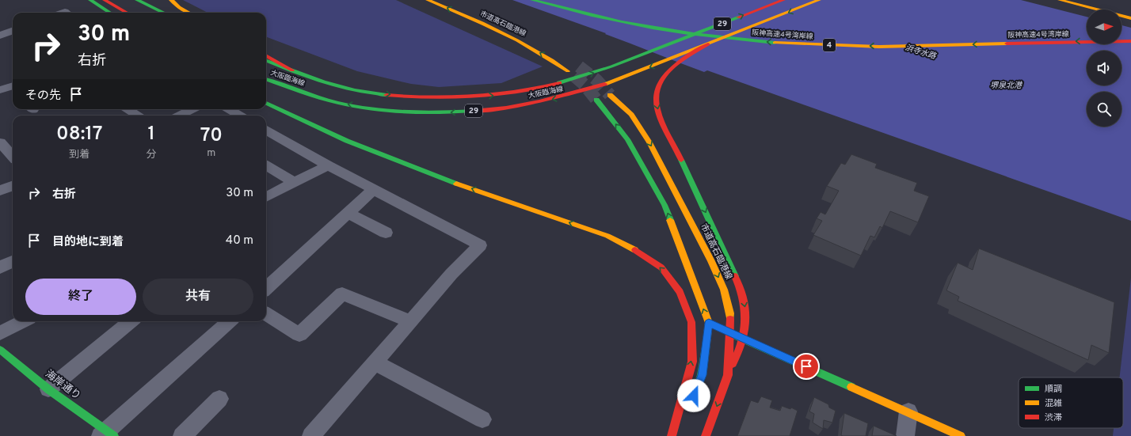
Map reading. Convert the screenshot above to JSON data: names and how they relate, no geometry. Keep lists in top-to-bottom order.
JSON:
{
  "streets": {
    "main road": [
      "市道高石臨港線",
      "29",
      "阪神高速4号湾岸線",
      "4",
      "大阪臨海線",
      "海岸通り"
    ]
  },
  "water": ["浜寺水路", "堺泉北港"],
  "legend": ["順調", "混雑", "渋滞"],
  "north": "right",
  "page": {
    "turn": ["30 m", "右折"],
    "then": "その先",
    "eta": [
      "08:17",
      "到着",
      "1",
      "分",
      "70",
      "m"
    ],
    "list": [
      {
        "name": "右折",
        "value": "30 m"
      },
      {
        "name": "目的地に到着",
        "value": "40 m"
      }
    ],
    "buttons": ["終了", "共有"]
  }
}
